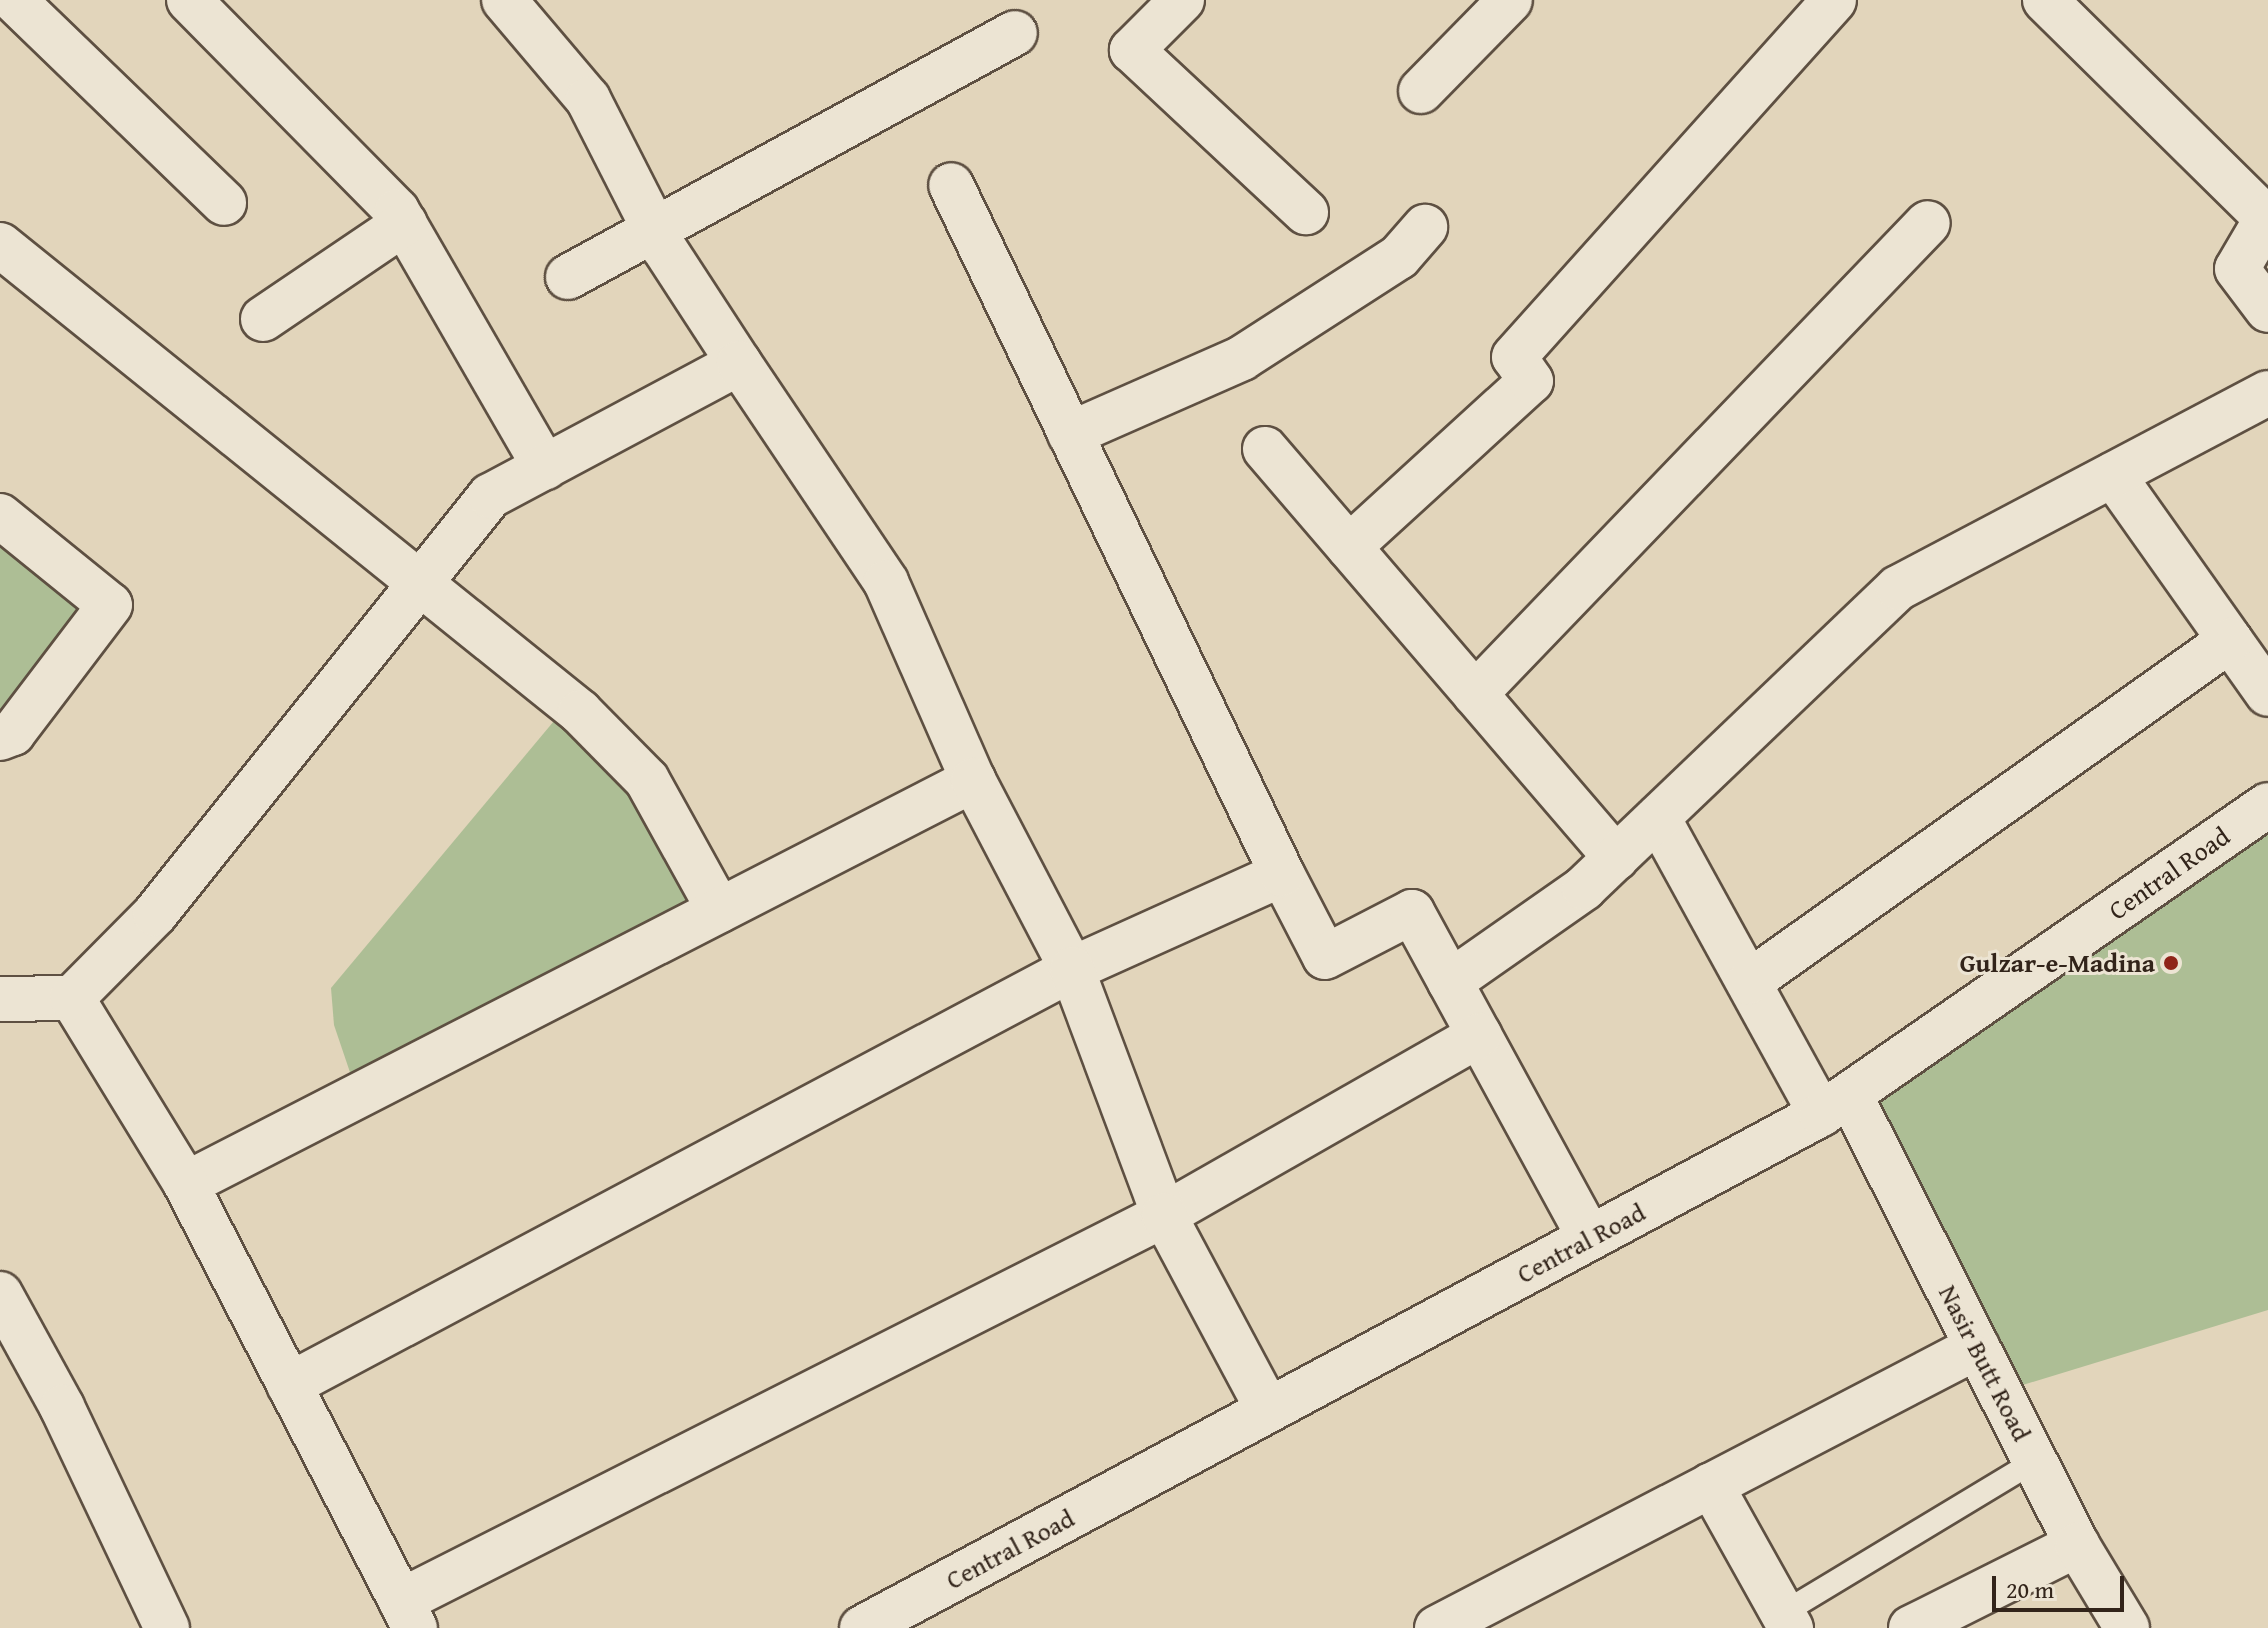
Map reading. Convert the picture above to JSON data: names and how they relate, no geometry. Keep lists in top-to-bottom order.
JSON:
{
  "streets": {
    "street": ["Central Road", "Nasir Butt Road"]
  },
  "crossings": [
    ["Central Road", "Nasir Butt Road"]
  ],
  "places": ["Gulzar-e-Madina"],
  "scale_bar": "20 m"
}
